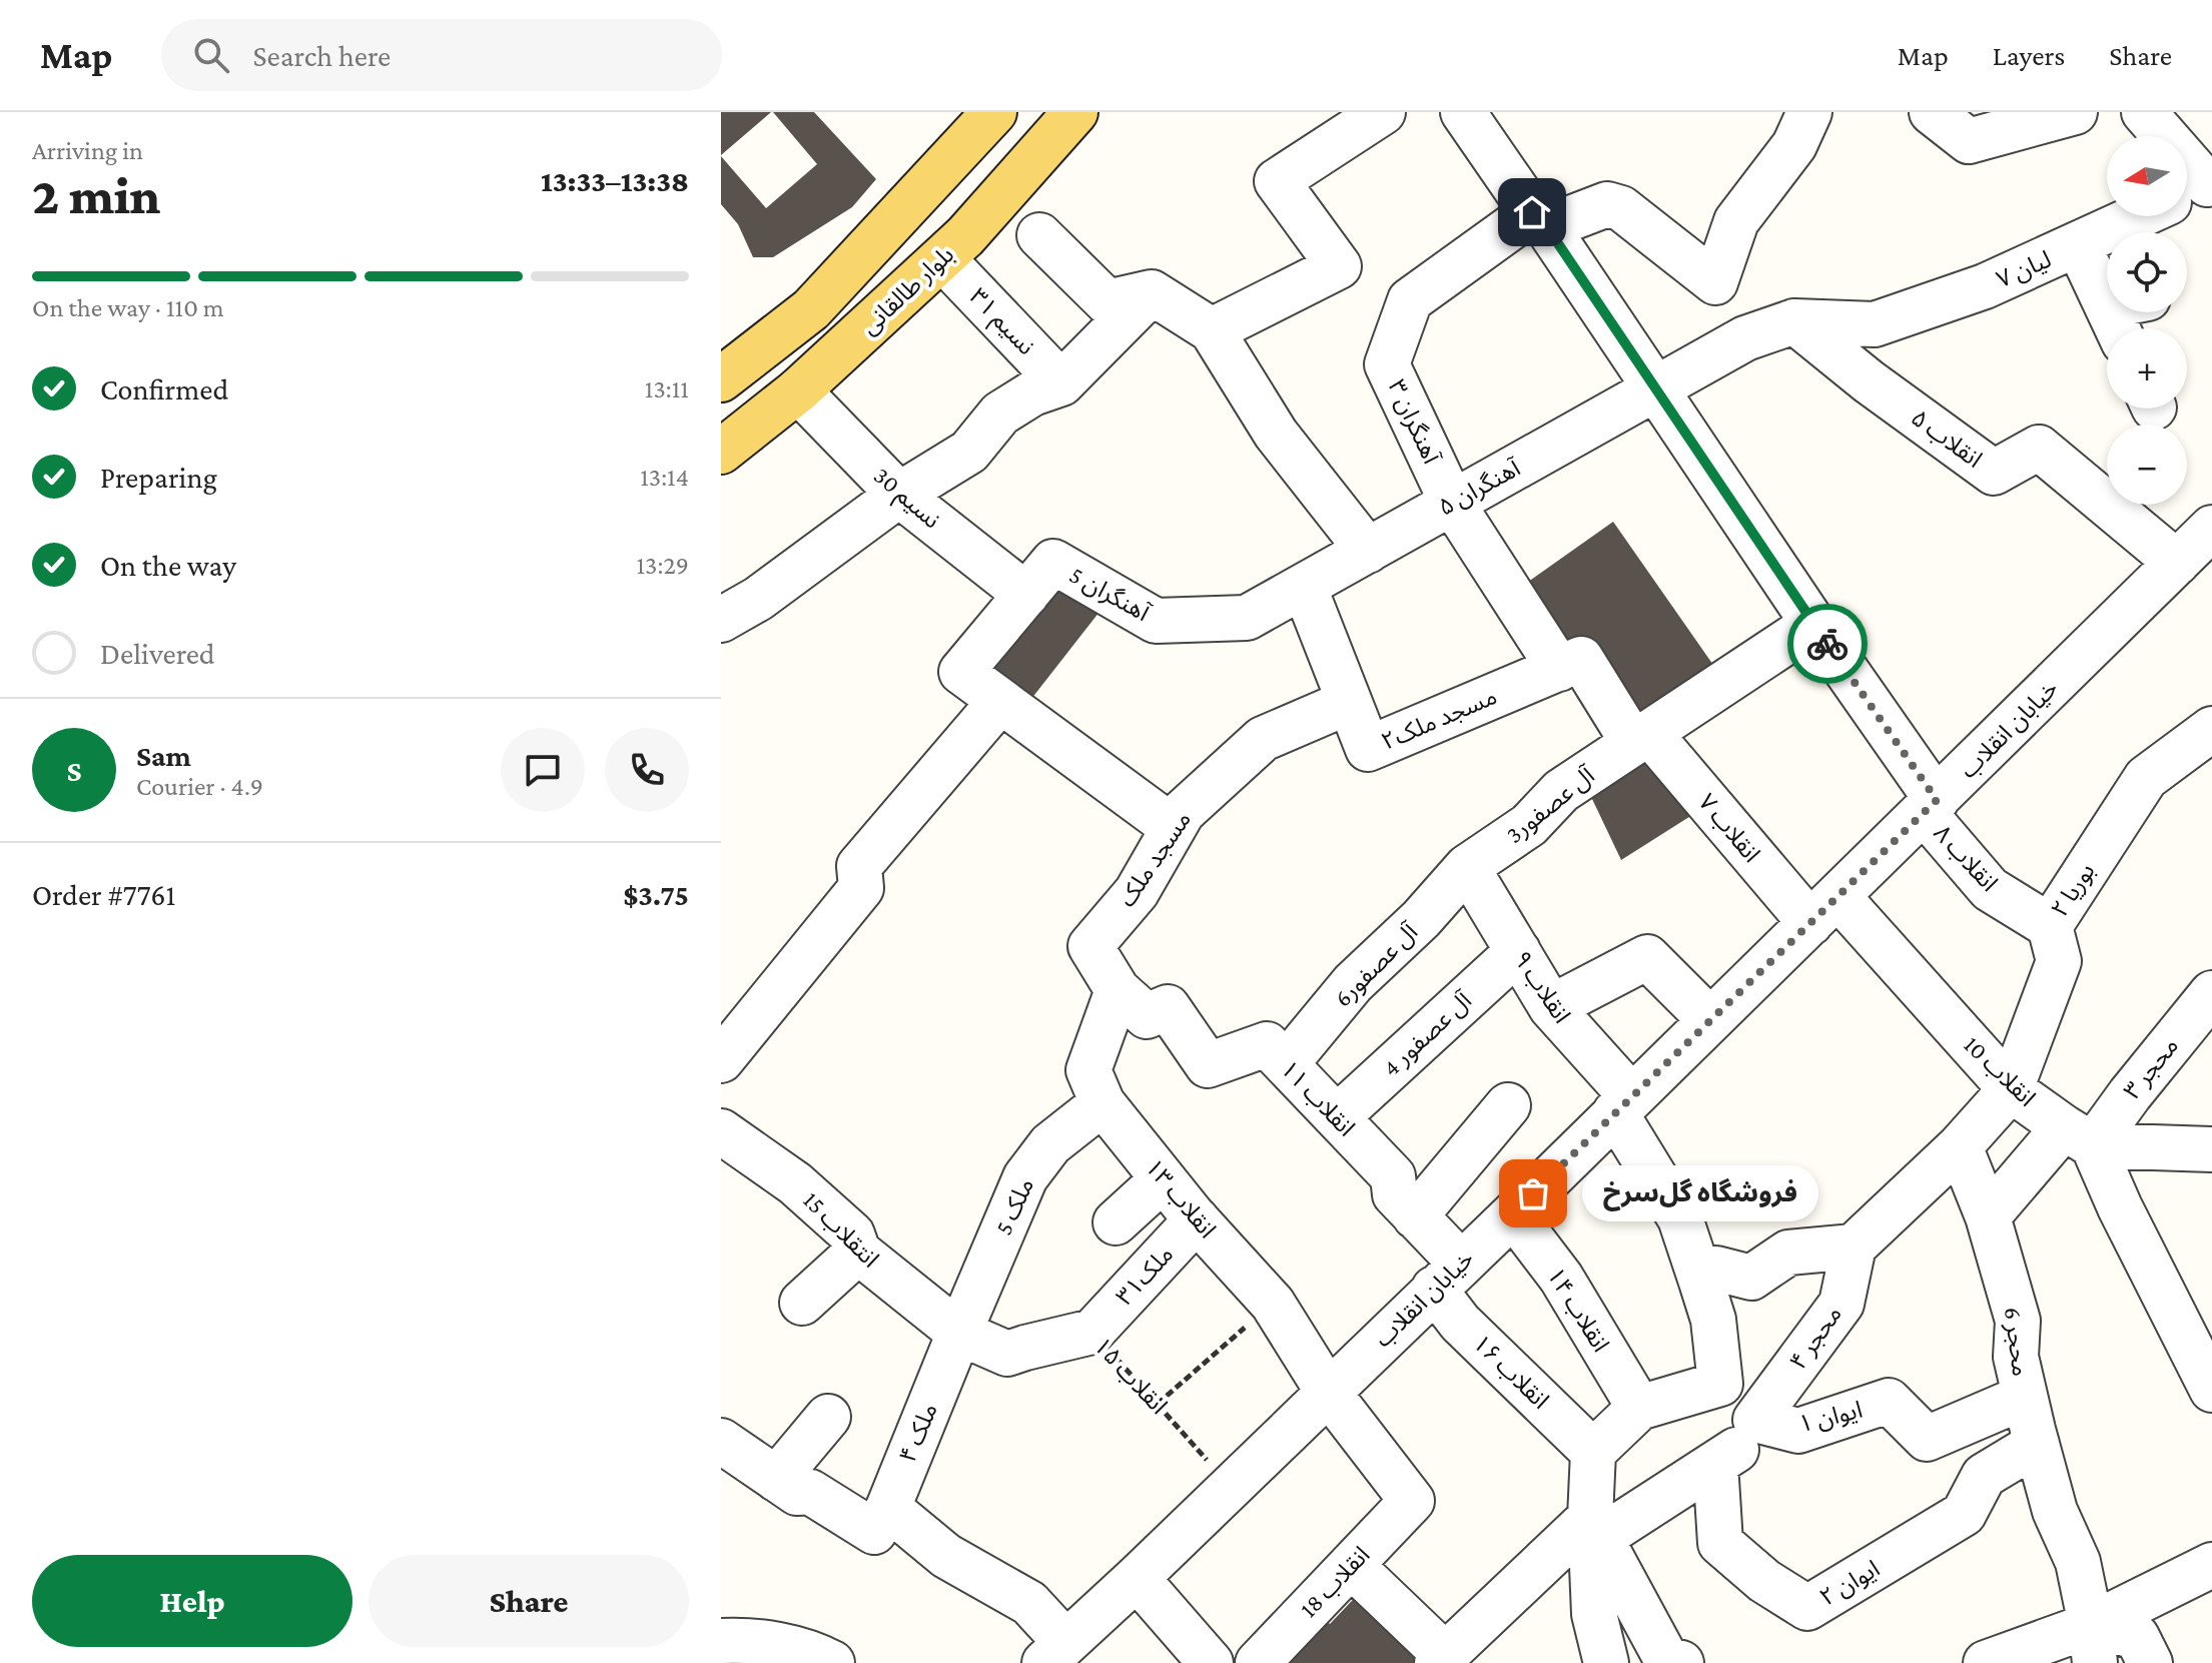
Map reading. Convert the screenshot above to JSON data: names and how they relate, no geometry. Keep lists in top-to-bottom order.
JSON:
{
  "streets": {
    "main road": ["بلوار طالقانی"],
    "street": [
      "لیان ۷",
      "نسیم ۳۱",
      "آهنگران ۳",
      "انقلاب ۵",
      "آهنگران ۵",
      "نسیم 30",
      "آهنگران 5",
      "مسجد ملک۲",
      "خیابان انقلاب",
      "آل عصفور3",
      "انقلاب ۷",
      "انقلاب ۸",
      "مسجد ملک",
      "بوریا ۲",
      "آل عصفور6",
      "انقلاب ۹",
      "آل عصفور 4",
      "محجر ۳",
      "انقلاب 10",
      "انقلاب ۱۱",
      "انقلاب ۱۳",
      "ملک 5",
      "انتقلاب 15",
      "ملک۳۱",
      "انقلاب ۱۴",
      "محجر ۴",
      "محجر 6",
      "انقلاب ۱۶",
      "انقلاب ۱۵",
      "ایوان ۱",
      "ملک ۴",
      "انقلاب 18",
      "ایوان ۲"
    ]
  },
  "crossings": [
    ["لیان ۷", "انقلاب ۵"],
    ["لیان ۷", "آهنگران ۵"],
    ["بلوار طالقانی", "نسیم ۳۱"],
    ["بلوار طالقانی", "نسیم 30"],
    ["آهنگران ۳", "آهنگران ۵"],
    ["آهنگران ۳", "مسجد ملک۲"],
    ["آهنگران ۳", "انقلاب ۸"],
    ["انقلاب ۵", "آهنگران ۵"],
    ["انقلاب ۵", "خیابان انقلاب"],
    ["آهنگران ۵", "آهنگران 5"],
    ["آهنگران ۵", "مسجد ملک۲"],
    ["آهنگران ۵", "انقلاب ۸"],
    ["نسیم 30", "آهنگران 5"],
    ["آهنگران 5", "مسجد ملک۲"],
    ["مسجد ملک۲", "آل عصفور3"],
    ["مسجد ملک۲", "انقلاب ۷"],
    ["مسجد ملک۲", "مسجد ملک"],
    ["خیابان انقلاب", "انقلاب ۷"],
    ["خیابان انقلاب", "انقلاب ۸"],
    ["خیابان انقلاب", "انقلاب ۹"],
    ["خیابان انقلاب", "انقلاب 10"],
    ["خیابان انقلاب", "انقلاب ۱۱"],
    ["خیابان انقلاب", "انقلاب ۱۳"],
    ["خیابان انقلاب", "انقلاب ۱۴"],
    ["خیابان انقلاب", "انقلاب ۱۶"],
    ["خیابان انقلاب", "انقلاب ۱۵"],
    ["آل عصفور3", "انقلاب ۷"],
    ["آل عصفور3", "انقلاب ۸"],
    ["آل عصفور3", "آل عصفور6"],
    ["آل عصفور3", "انقلاب ۹"],
    ["انقلاب ۷", "انقلاب 10"],
    ["انقلاب ۸", "بوریا ۲"],
    ["مسجد ملک", "انقلاب ۱۱"],
    ["مسجد ملک", "انقلاب ۱۳"],
    ["بوریا ۲", "انقلاب 10"],
    ["آل عصفور6", "انقلاب ۹"],
    ["آل عصفور6", "انقلاب ۱۱"],
    ["انقلاب ۹", "آل عصفور 4"],
    ["آل عصفور 4", "انقلاب ۱۱"],
    ["محجر ۳", "انقلاب 10"],
    ["انقلاب ۱۱", "انقلاب ۱۳"],
    ["انقلاب ۱۱", "انقلاب ۱۶"],
    ["انقلاب ۱۳", "ملک 5"],
    ["انقلاب ۱۳", "ملک۳۱"],
    ["انقلاب ۱۳", "انقلاب 18"],
    ["ملک 5", "انتقلاب 15"],
    ["ملک 5", "انقلاب ۱۵"],
    ["ملک 5", "ملک ۴"],
    ["انتقلاب 15", "انقلاب ۱۵"],
    ["انتقلاب 15", "ملک ۴"],
    ["ملک۳۱", "انقلاب ۱۵"],
    ["محجر ۴", "ایوان ۱"],
    ["محجر ۴", "ایوان ۲"],
    ["محجر 6", "ایوان ۱"],
    ["محجر 6", "ایوان ۲"],
    ["انقلاب ۱۵", "ملک ۴"]
  ],
  "places": ["فروشگاه گل‌سرخ"],
  "north": "left",
  "page": {
    "header": "Map",
    "search": "Search here",
    "nav": ["Map", "Layers", "Share"],
    "heading": ["2 min", "Arriving in", "13:33–13:38"],
    "panel": [
      "Sam",
      "Courier · 4.9",
      "Order #7761",
      "$3.75"
    ],
    "map_buttons": ["+", "−"],
    "bar": "On the way · 110 m",
    "list": [
      ["Confirmed", "13:11"],
      ["Preparing", "13:14"],
      ["On the way", "13:29"],
      "Delivered"
    ],
    "round": "S",
    "bubble": "فروشگاه گل‌سرخ",
    "buttons": ["Help", "Share"]
  }
}
